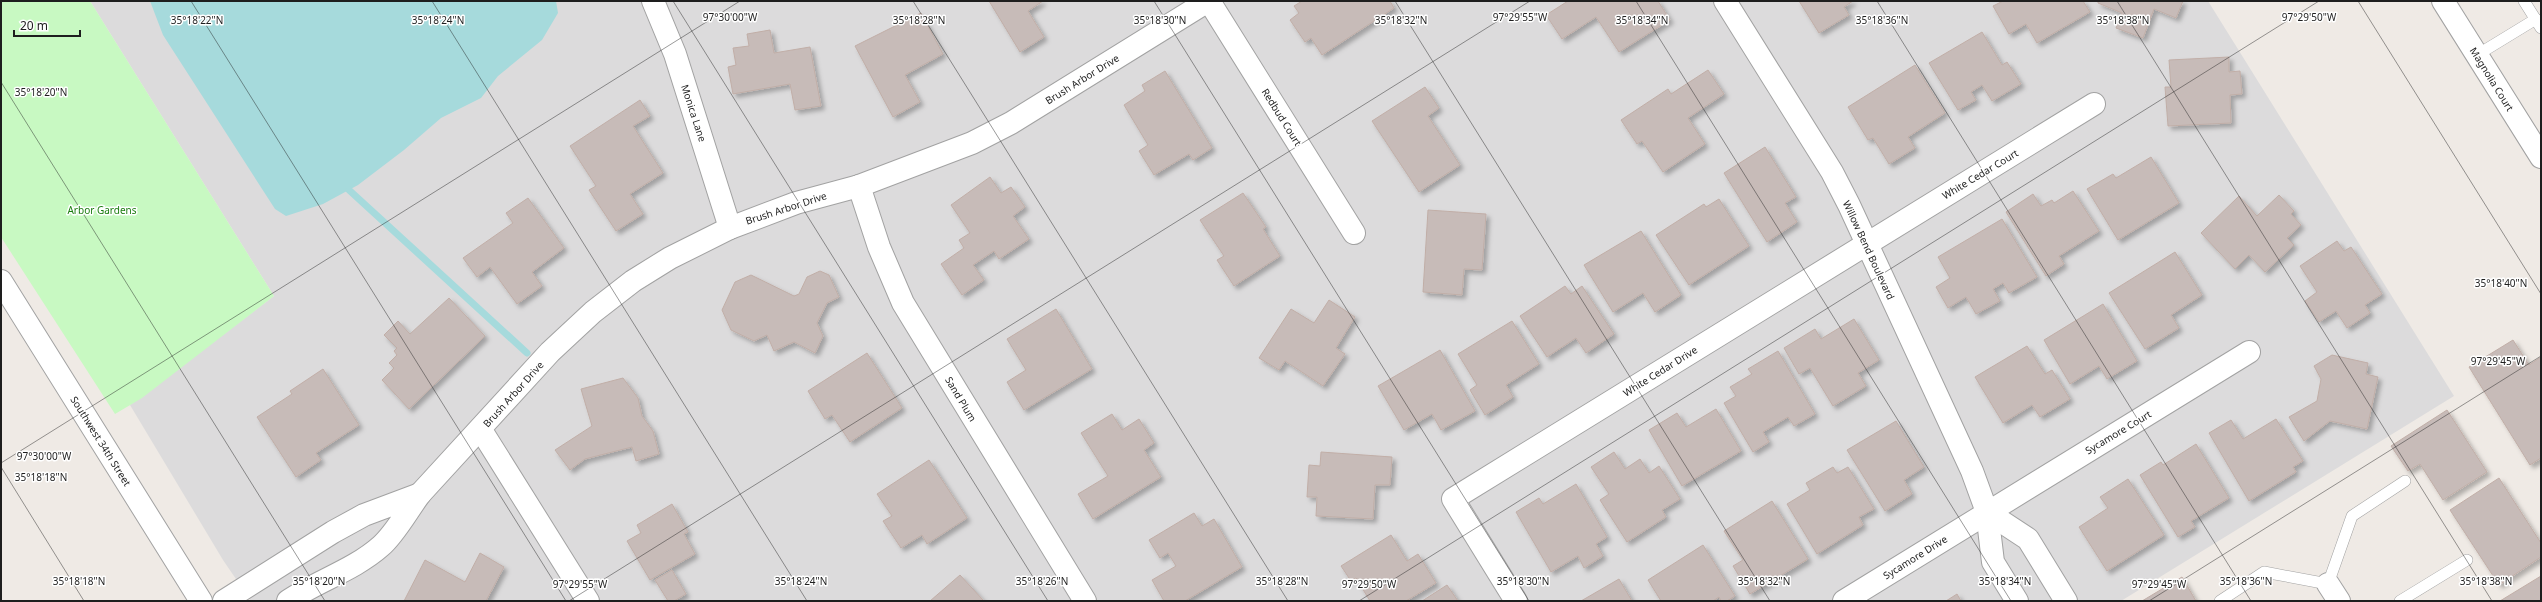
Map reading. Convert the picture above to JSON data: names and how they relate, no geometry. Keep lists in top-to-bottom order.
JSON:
{
  "streets": {
    "street": [
      "Brush Arbor Drive",
      "Magnolia Court",
      "Monica Lane",
      "Redbud Court",
      "White Cedar Court",
      "Willow Bend Boulevard",
      "White Cedar Drive",
      "Sand Plum",
      "Sycamore Court",
      "Southwest 34th Street",
      "Sycamore Drive"
    ]
  },
  "crossings": [
    ["Brush Arbor Drive", "Monica Lane"],
    ["Brush Arbor Drive", "Redbud Court"],
    ["Brush Arbor Drive", "Sand Plum"],
    ["White Cedar Court", "Willow Bend Boulevard"],
    ["White Cedar Court", "White Cedar Drive"],
    ["Willow Bend Boulevard", "White Cedar Drive"],
    ["Willow Bend Boulevard", "Sycamore Court"],
    ["Willow Bend Boulevard", "Sycamore Drive"],
    ["Sycamore Court", "Sycamore Drive"]
  ],
  "parks": ["Arbor Gardens"],
  "scale_bar": "20 m",
  "coordinates": [
    "97°30'00\"W",
    "97°29'50\"W",
    "97°29'55\"W",
    "35°18'22\"N",
    "35°18'24\"N",
    "35°18'28\"N",
    "35°18'30\"N",
    "35°18'32\"N",
    "35°18'34\"N",
    "35°18'36\"N",
    "35°18'38\"N",
    "35°18'20\"N",
    "35°18'40\"N",
    "97°29'45\"W",
    "35°18'18\"N",
    "35°18'26\"N"
  ]
}
